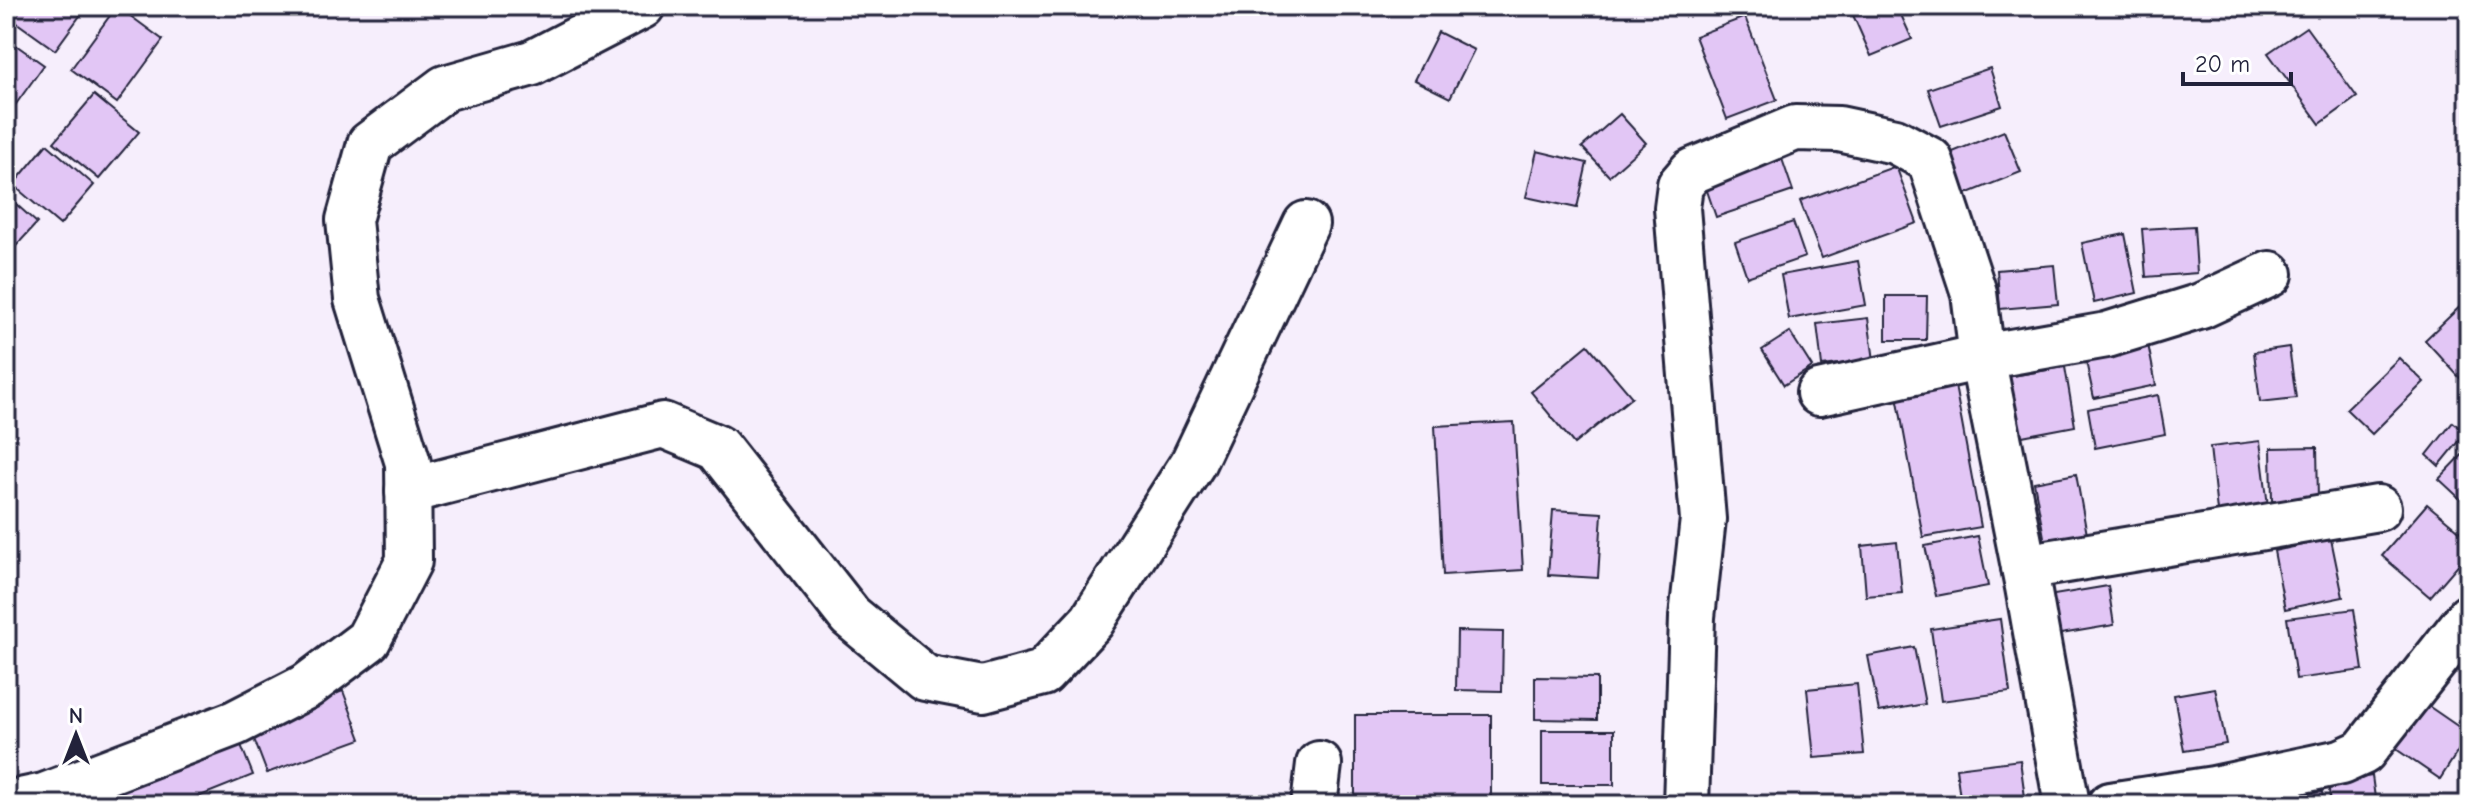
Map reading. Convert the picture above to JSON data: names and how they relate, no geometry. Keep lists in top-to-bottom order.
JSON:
{
  "scale_bar": "20 m",
  "north": "top"
}
